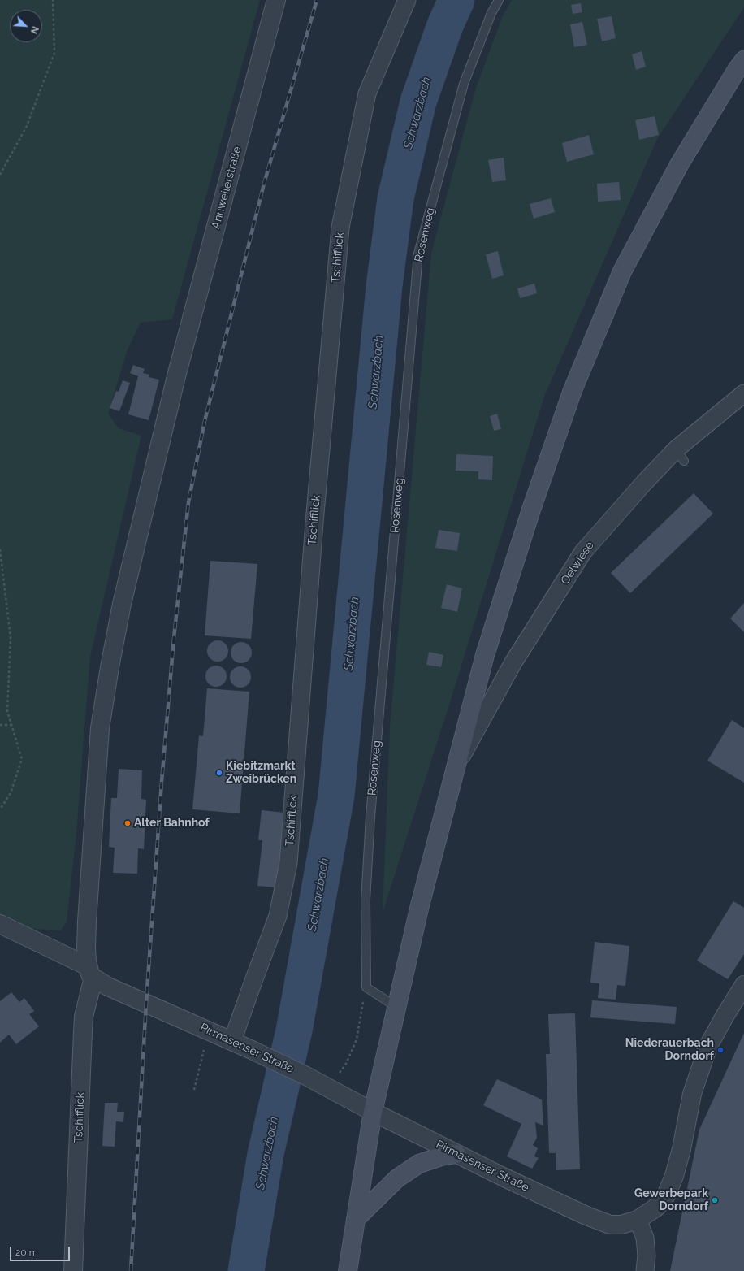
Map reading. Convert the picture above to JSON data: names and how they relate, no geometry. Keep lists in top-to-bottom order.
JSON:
{
  "streets": {
    "street": [
      "Annweilerstraße",
      "Tschifflick",
      "Oelwiese",
      "Pirmasenser Straße"
    ],
    "lane": ["Rosenweg"]
  },
  "crossings": [
    ["Annweilerstraße", "Tschifflick"],
    ["Tschifflick", "Pirmasenser Straße"]
  ],
  "water": ["Schwarzbach"],
  "places": [
    "Kiebitzmarkt Zweibrücken",
    "Alter Bahnhof",
    "Niederauerbach Dorndorf",
    "Gewerbepark Dorndorf"
  ],
  "scale_bar": "20 m",
  "north": "bottom right"
}
